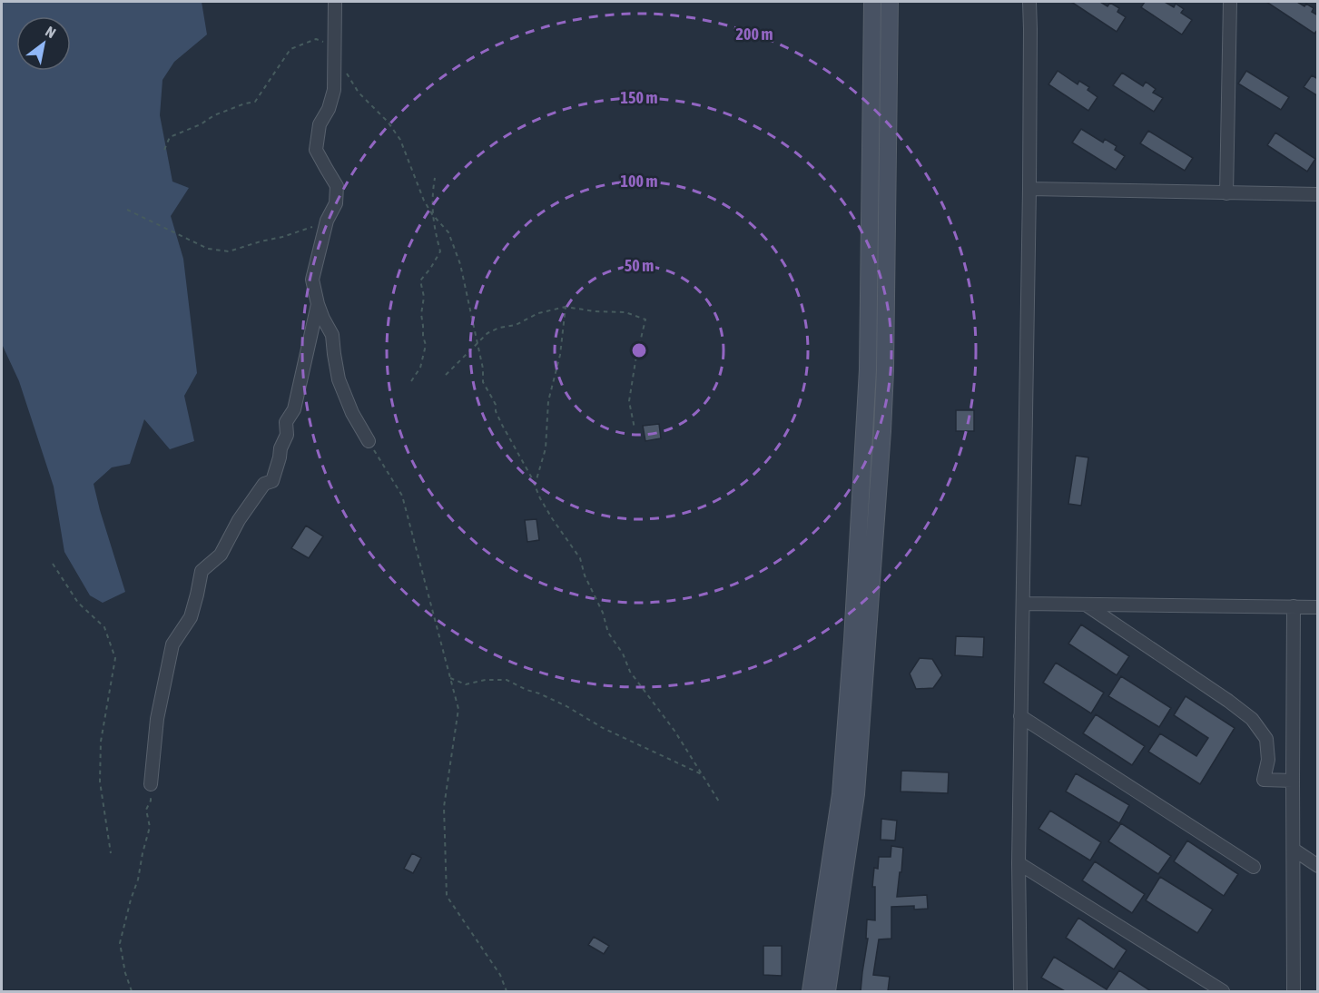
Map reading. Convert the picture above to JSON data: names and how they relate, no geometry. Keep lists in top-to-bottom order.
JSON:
{
  "north": "top right",
  "rings": [
    "200 m",
    "150 m",
    "100 m",
    "50 m"
  ]
}
